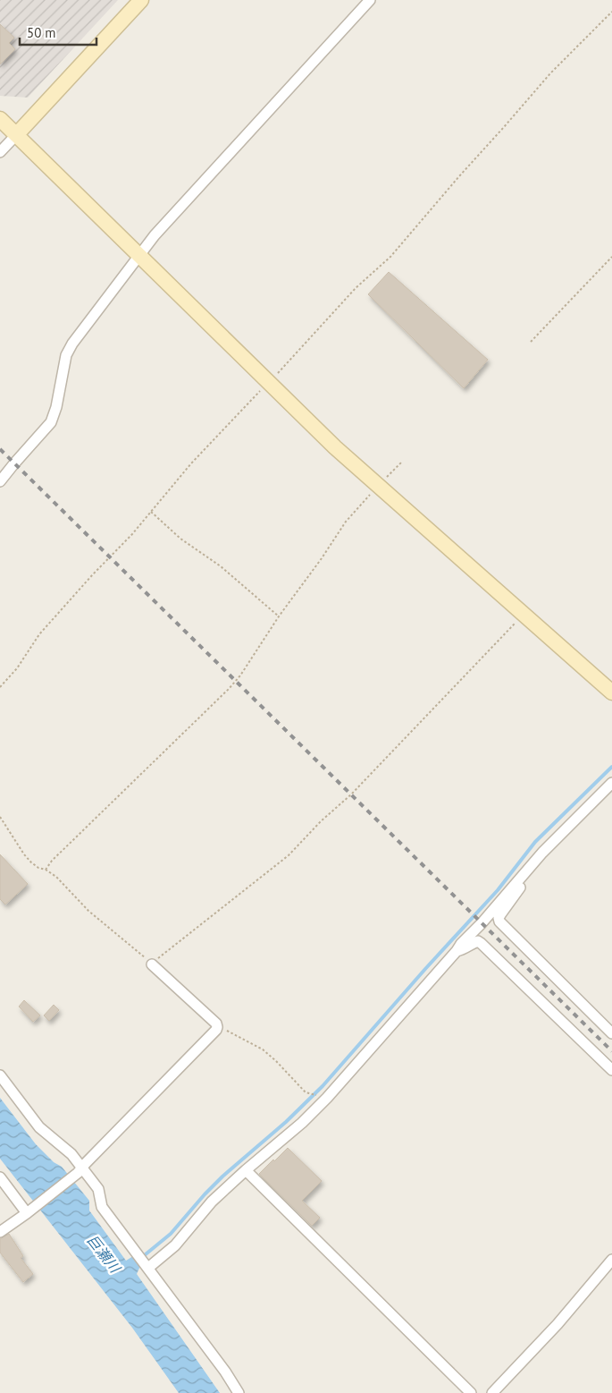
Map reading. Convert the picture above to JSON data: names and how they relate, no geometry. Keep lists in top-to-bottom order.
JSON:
{
  "water": ["巨瀬川"],
  "scale_bar": "50 m"
}
